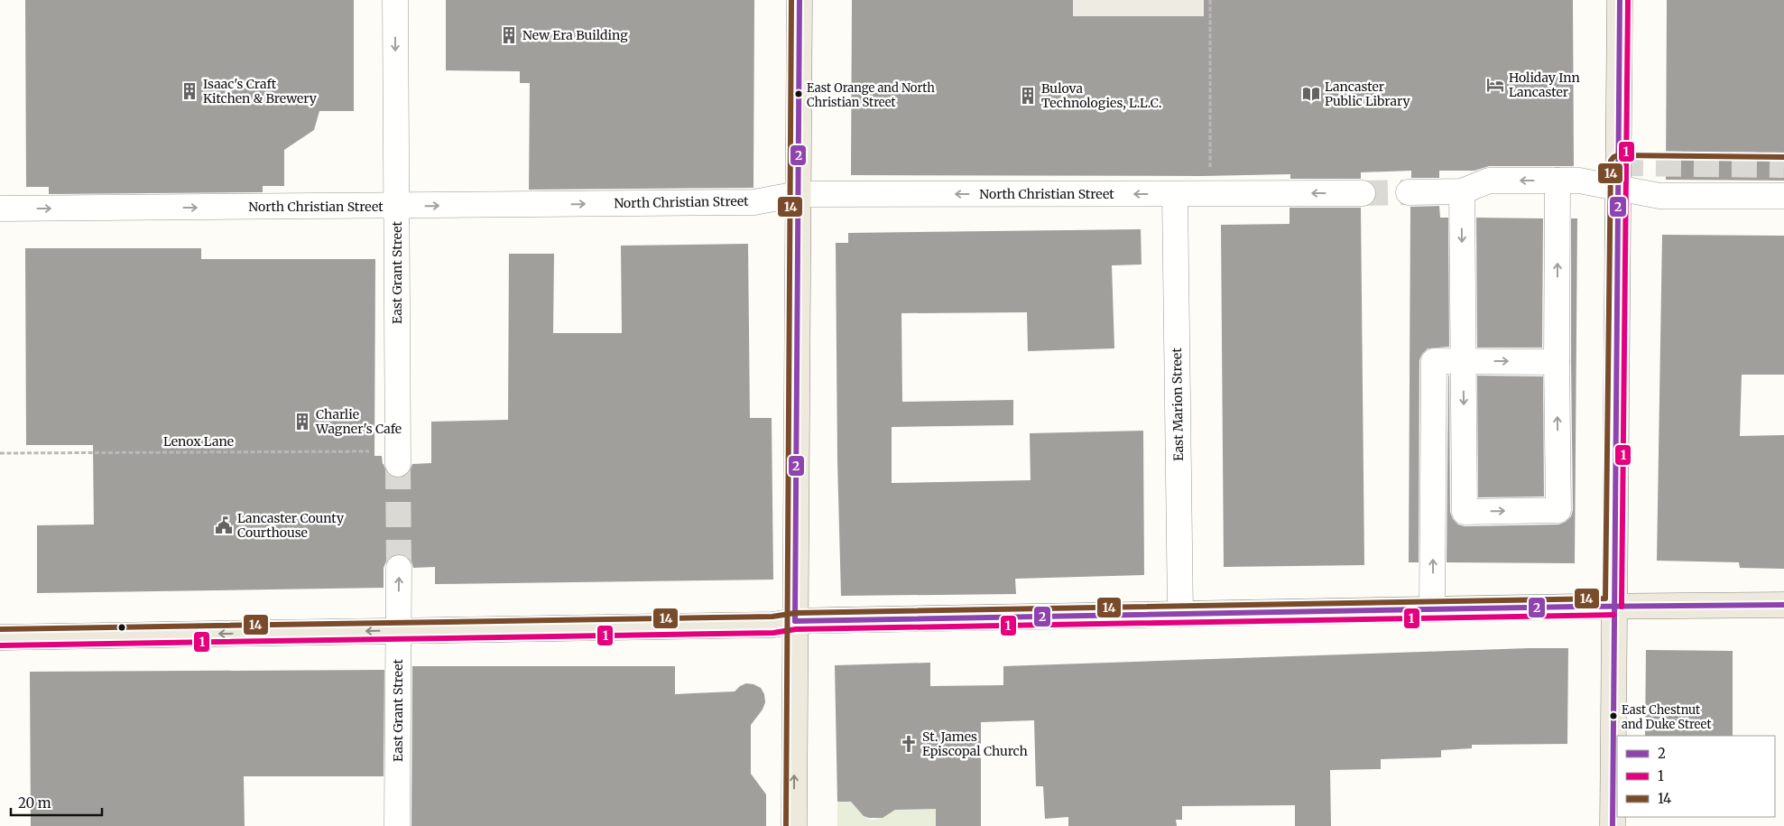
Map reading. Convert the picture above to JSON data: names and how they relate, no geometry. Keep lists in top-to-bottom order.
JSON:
{
  "streets": {
    "street": ["North Christian Street", "East Grant Street", "East Marion Street"],
    "path": ["Lenox Lane"]
  },
  "crossings": [
    ["North Christian Street", "East Grant Street"],
    ["North Christian Street", "East Marion Street"],
    ["East Grant Street", "Lenox Lane"]
  ],
  "places": {
    "building": [
      "New Era Building",
      "Isaac's Craft Kitchen & Brewery",
      "Bulova Technologies, L.L.C.",
      "Charlie Wagner's Cafe"
    ],
    "hotel": ["Holiday Inn Lancaster"],
    "other": ["East Orange and North Christian Street", "East Chestnut and Duke Street"],
    "library": ["Lancaster Public Library"],
    "public building": ["Lancaster County Courthouse"],
    "church": ["St. James Episcopal Church"]
  },
  "lines": ["transit line 2", "transit line 1", "transit line 14"],
  "legend": ["2", "1", "14"],
  "scale_bar": "20 m"
}
